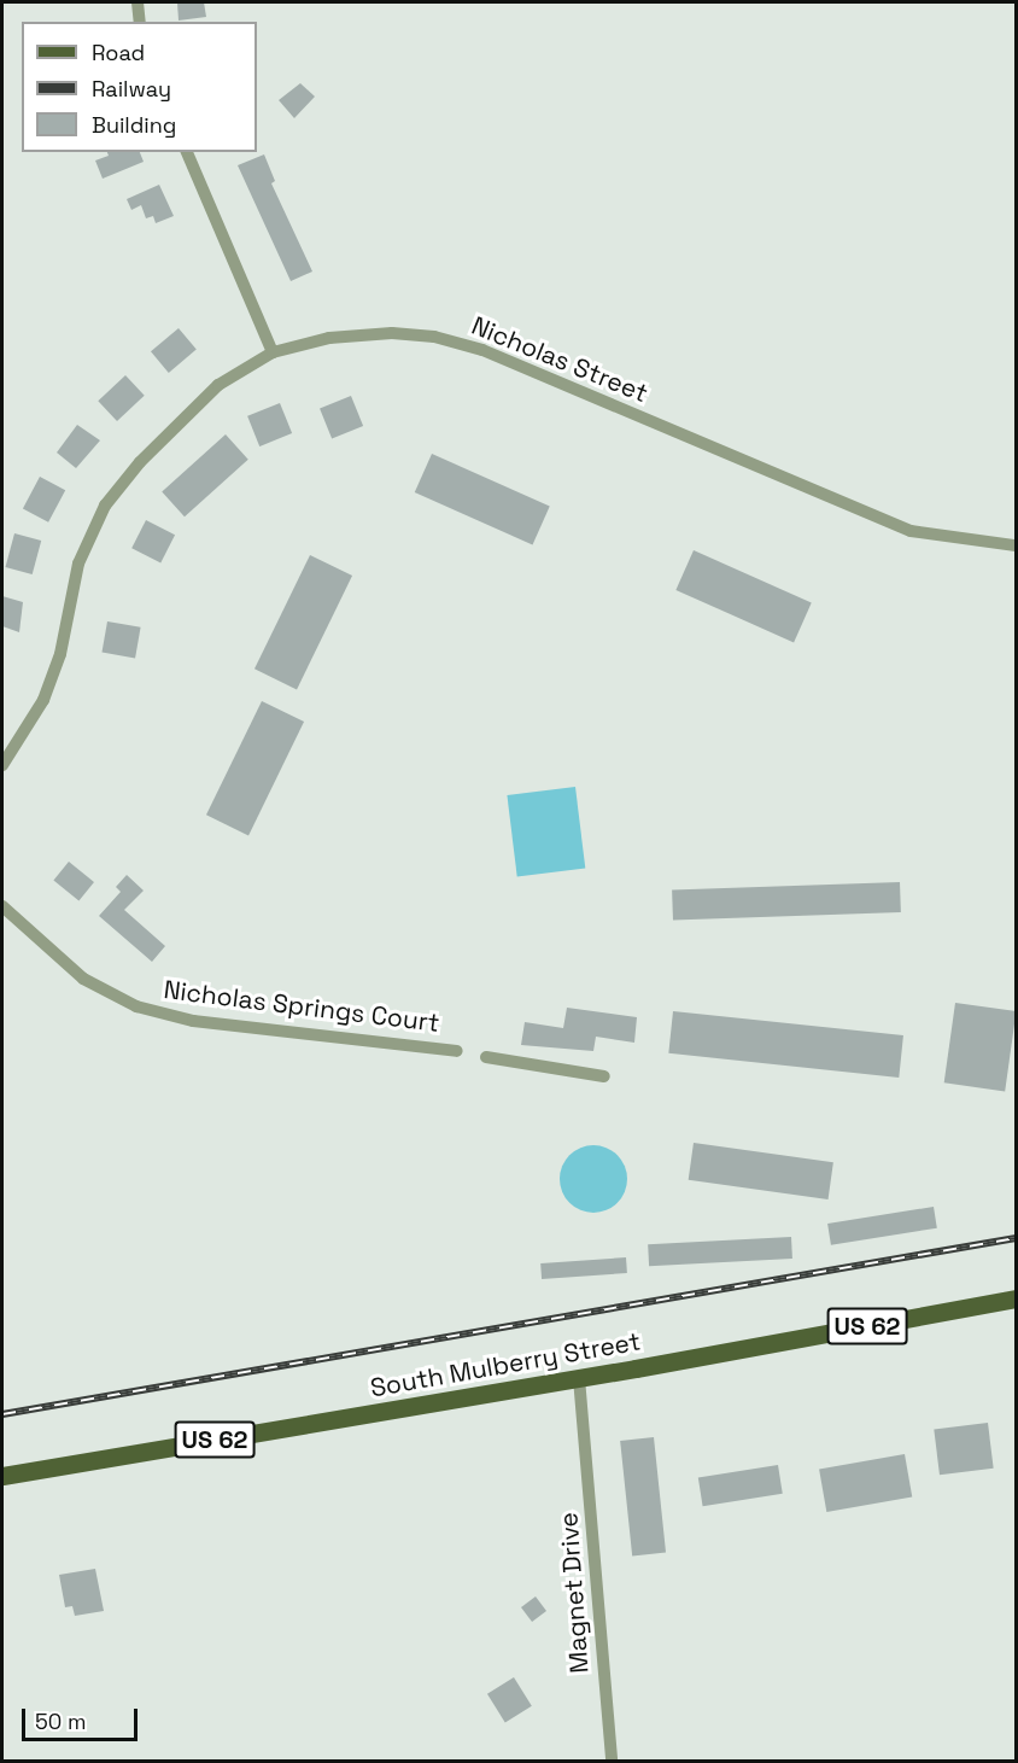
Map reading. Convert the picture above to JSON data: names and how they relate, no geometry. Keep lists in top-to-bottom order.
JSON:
{
  "streets": {
    "main road": ["US 62", "South Mulberry Street"],
    "street": ["Nicholas Street", "Nicholas Springs Court", "Magnet Drive"]
  },
  "crossings": [
    ["South Mulberry Street", "Magnet Drive"]
  ],
  "legend": ["Road", "Railway", "Building"],
  "scale_bar": "50 m"
}
